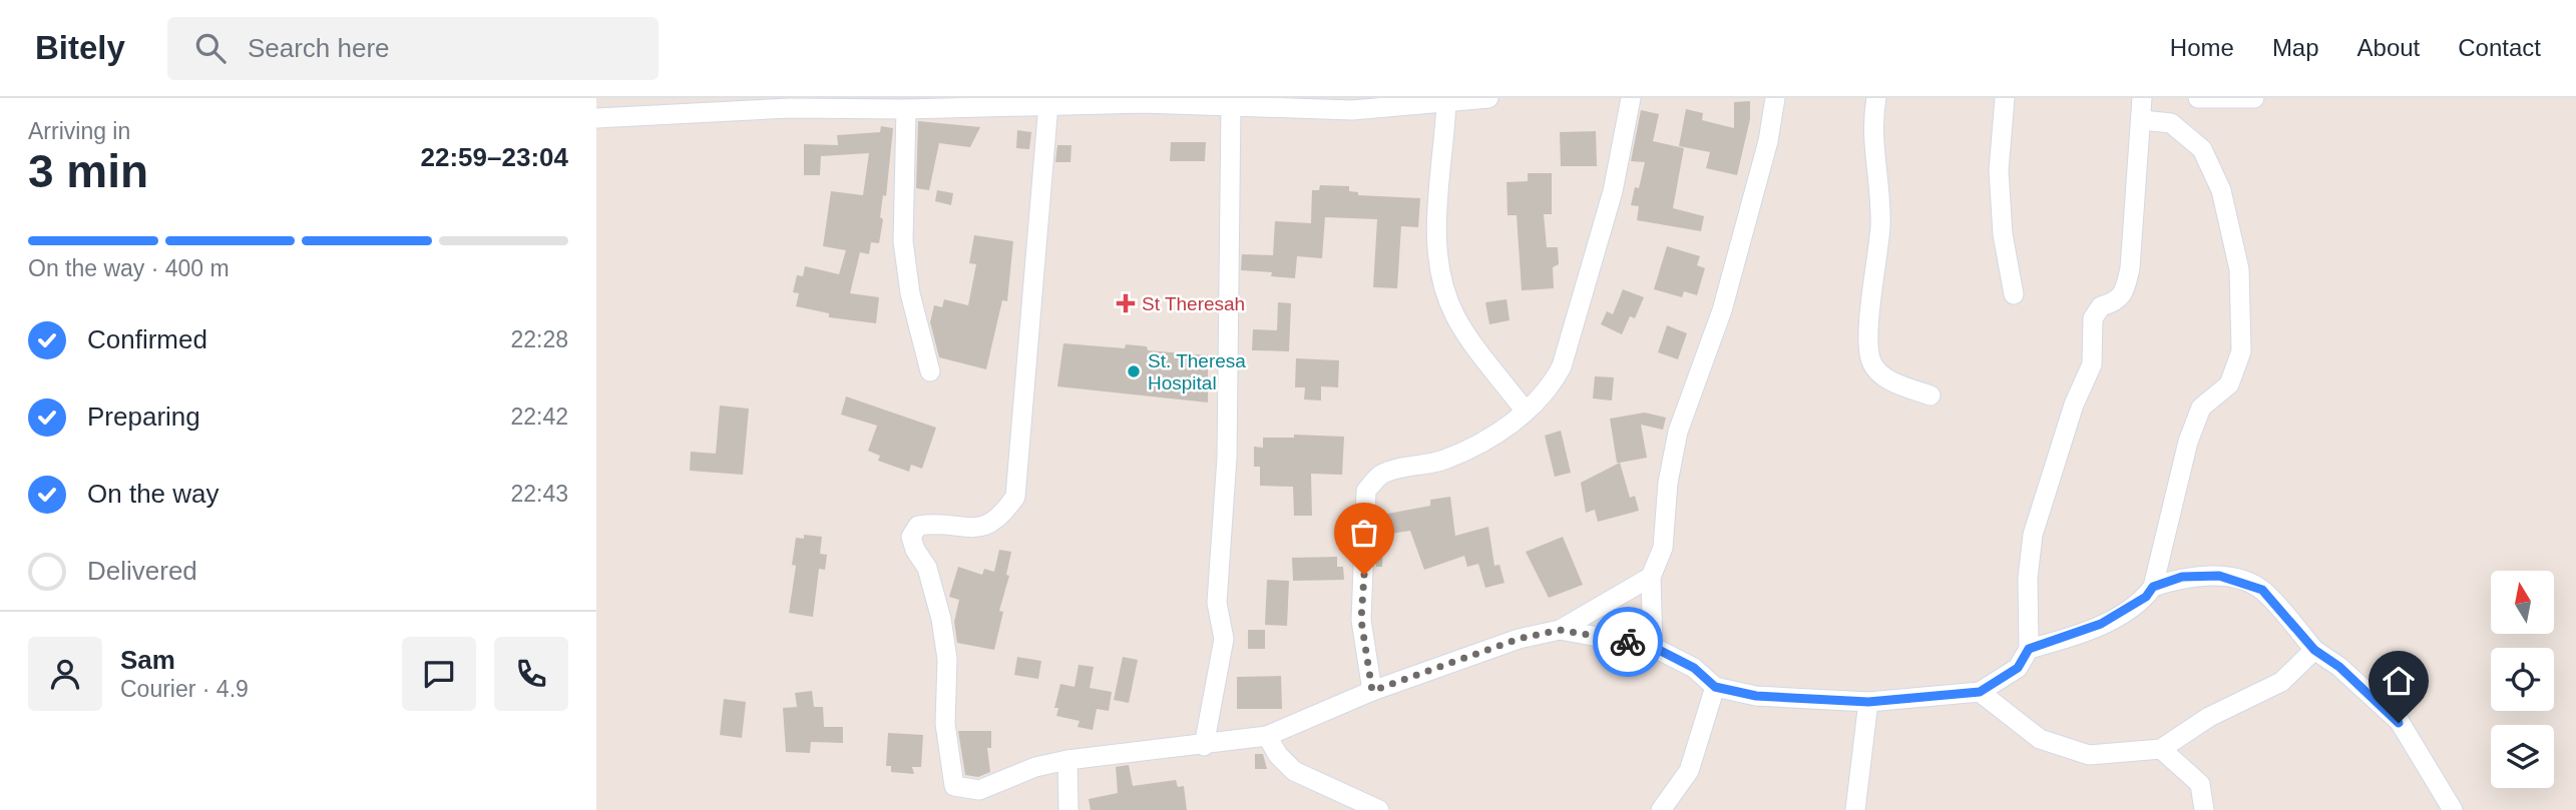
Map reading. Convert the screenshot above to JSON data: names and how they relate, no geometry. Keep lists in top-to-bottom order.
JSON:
{
  "places": {
    "health": ["St Theresah"],
    "other": ["St. Theresa Hospital"]
  },
  "north": "top",
  "page": {
    "header": "Bitely",
    "search": "Search here",
    "nav": [
      "Home",
      "Map",
      "About",
      "Contact"
    ],
    "heading": ["3 min", "Arriving in", "22:59–23:04"],
    "panel": ["Sam", "Courier · 4.9"],
    "bar": "On the way · 400 m",
    "list": [
      ["Confirmed", "22:28"],
      ["Preparing", "22:42"],
      ["On the way", "22:43"],
      "Delivered"
    ]
  }
}
